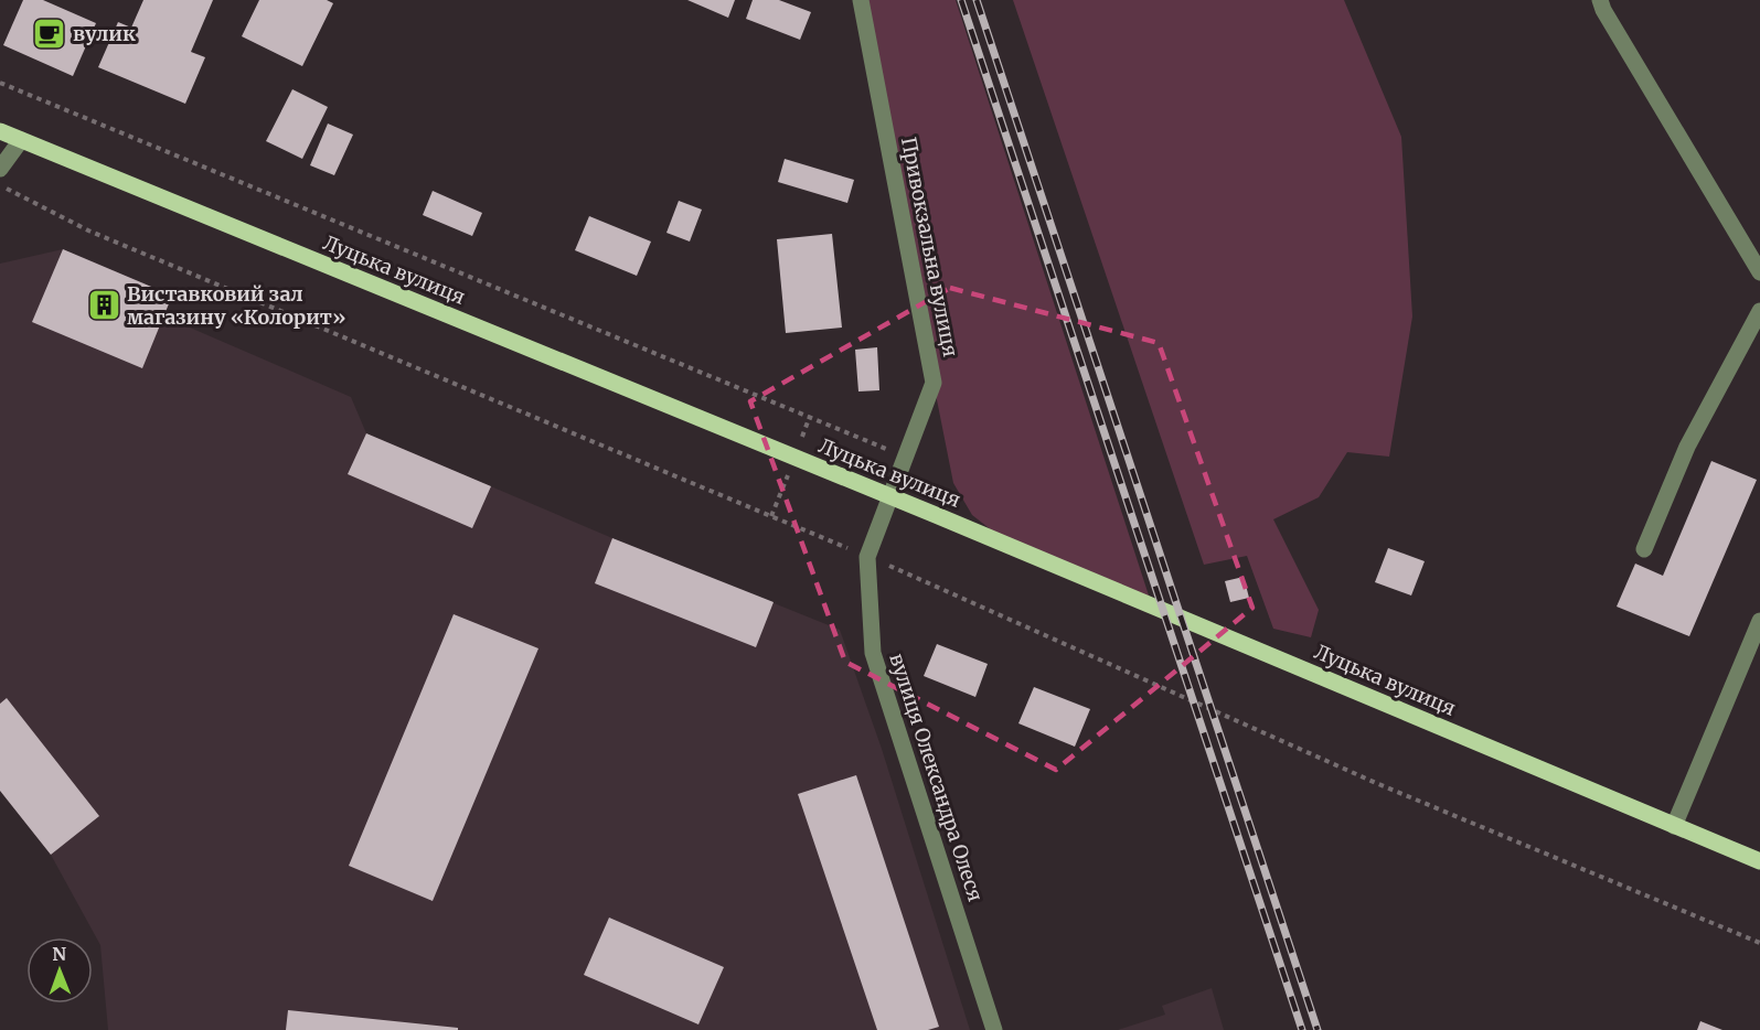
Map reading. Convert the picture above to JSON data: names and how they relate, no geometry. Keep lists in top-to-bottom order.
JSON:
{
  "streets": {
    "main road": ["Луцька вулиця"],
    "street": ["Привокзальна вулиця", "вулиця Олександра Олеся"]
  },
  "crossings": [
    ["Привокзальна вулиця", "Луцька вулиця"],
    ["Привокзальна вулиця", "вулиця Олександра Олеся"],
    ["Луцька вулиця", "вулиця Олександра Олеся"]
  ],
  "places": {
    "cafe": ["вулик"],
    "building": ["Виставковий зал магазину «Колорит»"]
  },
  "north": "top"
}
